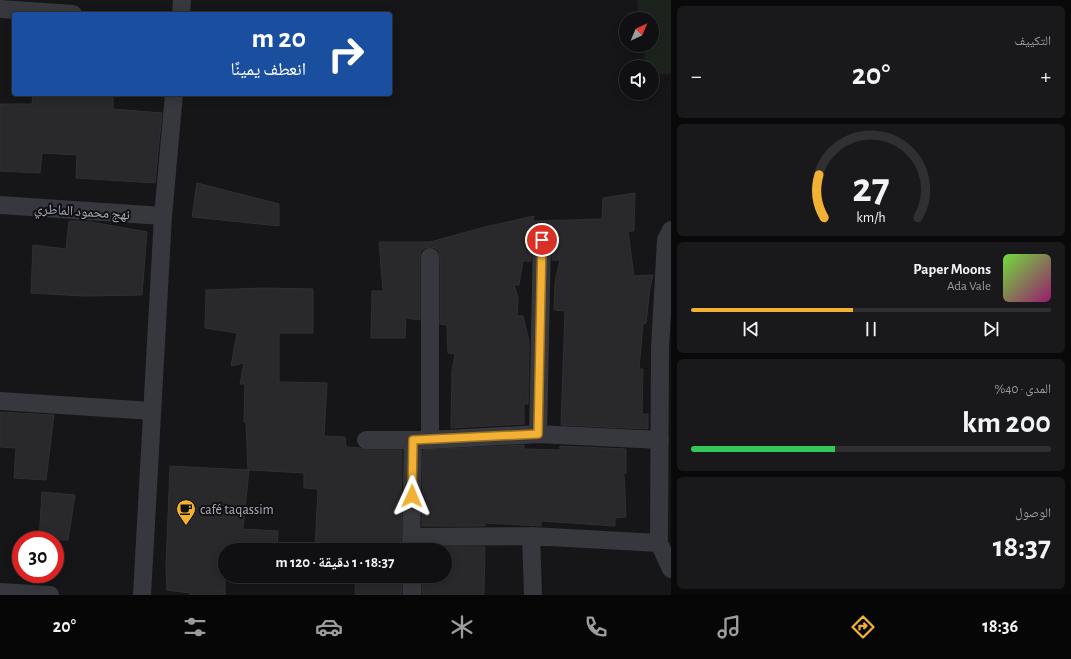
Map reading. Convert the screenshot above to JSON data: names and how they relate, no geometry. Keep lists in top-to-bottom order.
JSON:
{
  "streets": {
    "street": ["نهج محمود الماطري"]
  },
  "places": {
    "cafe": ["café taqassim"]
  },
  "north": "top right",
  "page": {
    "tile": [
      "التكييف",
      ["المدى · 40%", "200 km"],
      ["الوصول", "18:37"]
    ],
    "turn": ["20 m", "انعطف يمينًا"],
    "heat": ["−", "20°", "+"],
    "song": ["Paper Moons", "Ada Vale"],
    "limit": "30",
    "trip": "18:37 · 1 دقيقة · 120 m",
    "tabs": ["18:36", "20°"],
    "gauge": ["27", "km/h"]
  }
}
